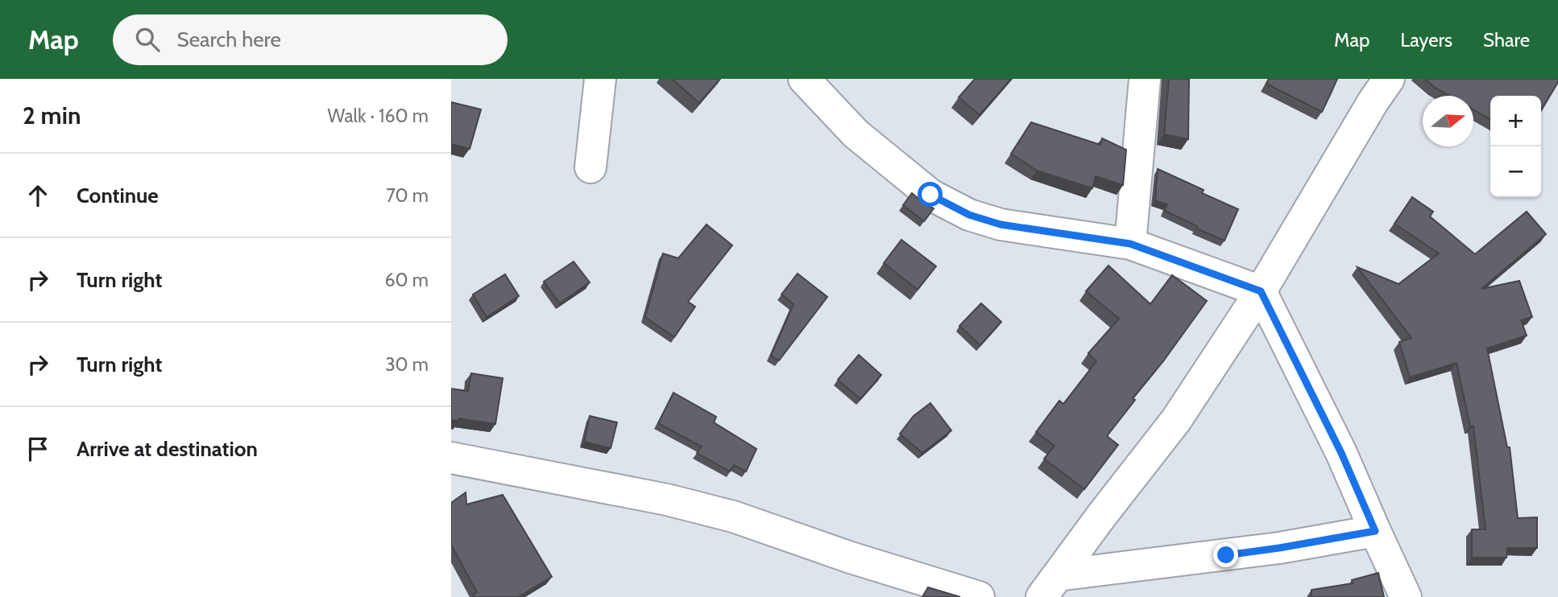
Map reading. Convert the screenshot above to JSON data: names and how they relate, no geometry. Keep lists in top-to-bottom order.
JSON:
{
  "north": "right",
  "page": {
    "header": "Map",
    "search": "Search here",
    "nav": ["Map", "Layers", "Share"],
    "heading": ["2 min", "Walk · 160 m"],
    "map_buttons": ["+", "−"],
    "list": [
      ["Continue", "70 m"],
      ["Turn right", "60 m"],
      ["Turn right", "30 m"],
      "Arrive at destination"
    ]
  }
}
